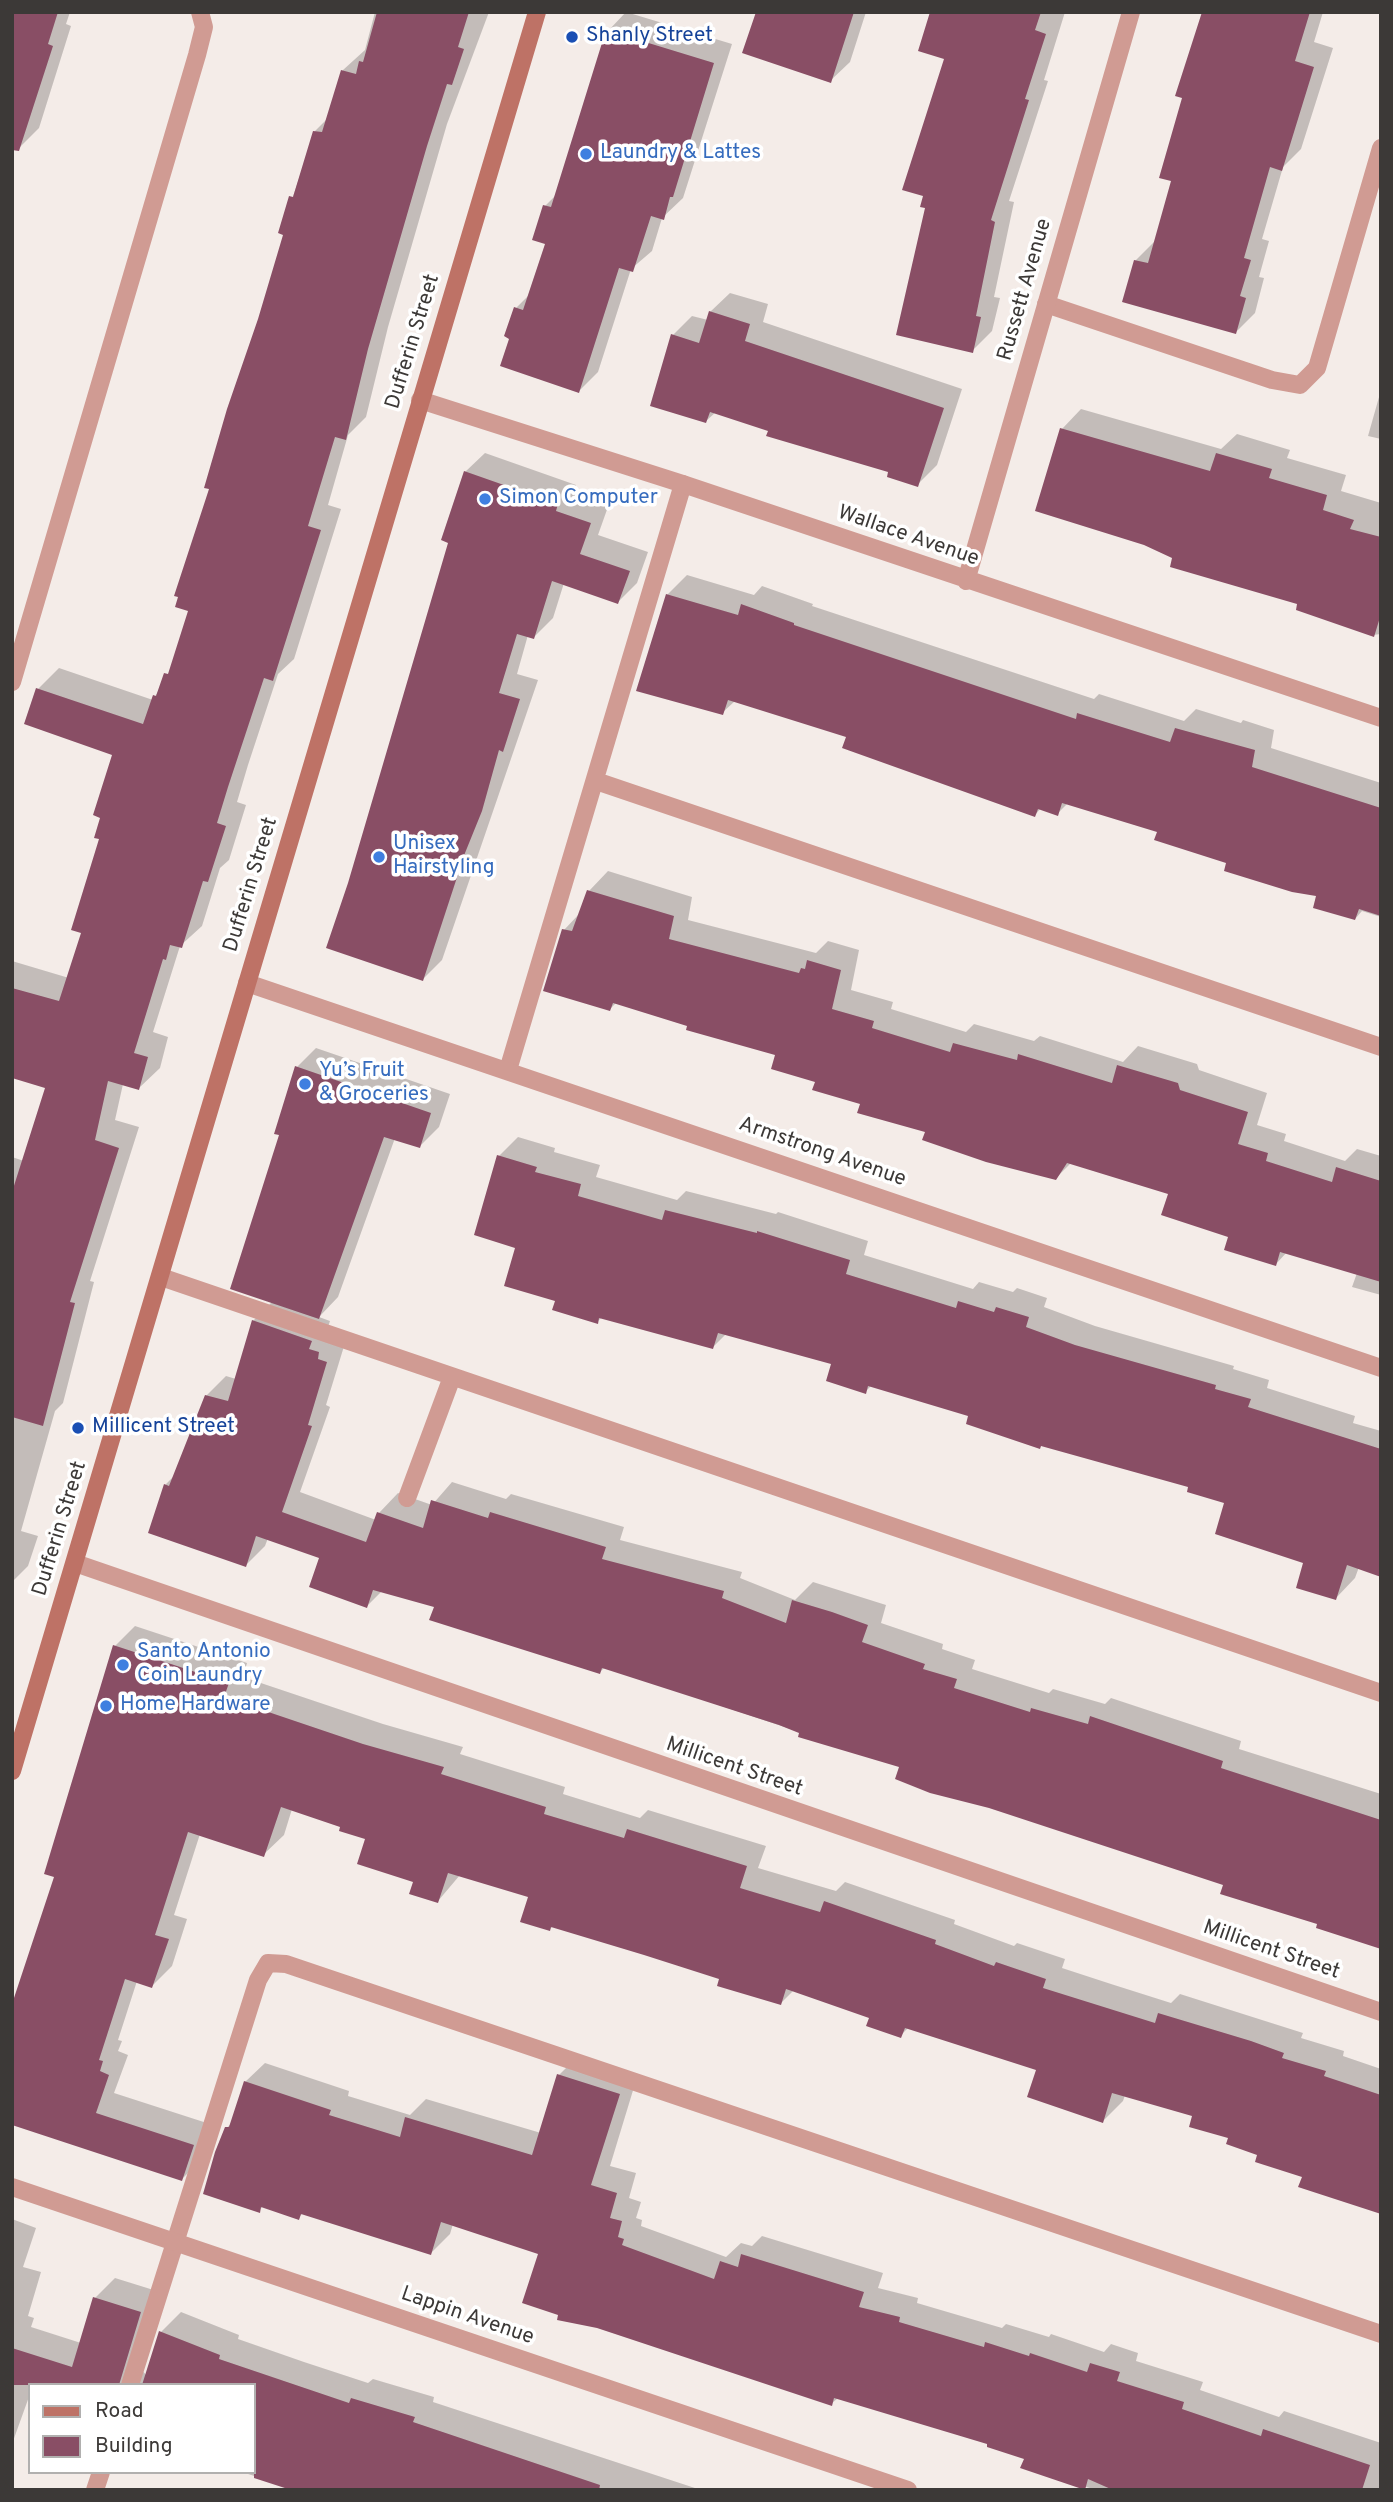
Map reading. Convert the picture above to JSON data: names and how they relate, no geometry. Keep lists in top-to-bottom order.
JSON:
{
  "streets": {
    "main road": ["Dufferin Street"],
    "street": [
      "Russett Avenue",
      "Wallace Avenue",
      "Armstrong Avenue",
      "Millicent Street",
      "Lappin Avenue"
    ]
  },
  "crossings": [
    ["Russett Avenue", "Wallace Avenue"],
    ["Dufferin Street", "Wallace Avenue"],
    ["Dufferin Street", "Armstrong Avenue"],
    ["Dufferin Street", "Millicent Street"]
  ],
  "places": [
    "Shanly Street",
    "Laundry & Lattes",
    "Simon Computer",
    "Unisex Hairstyling",
    "Yu’s Fruit & Groceries",
    "Millicent Street",
    "Santo Antonio Coin Laundry",
    "Home Hardware"
  ],
  "legend": ["Road", "Building"]
}
